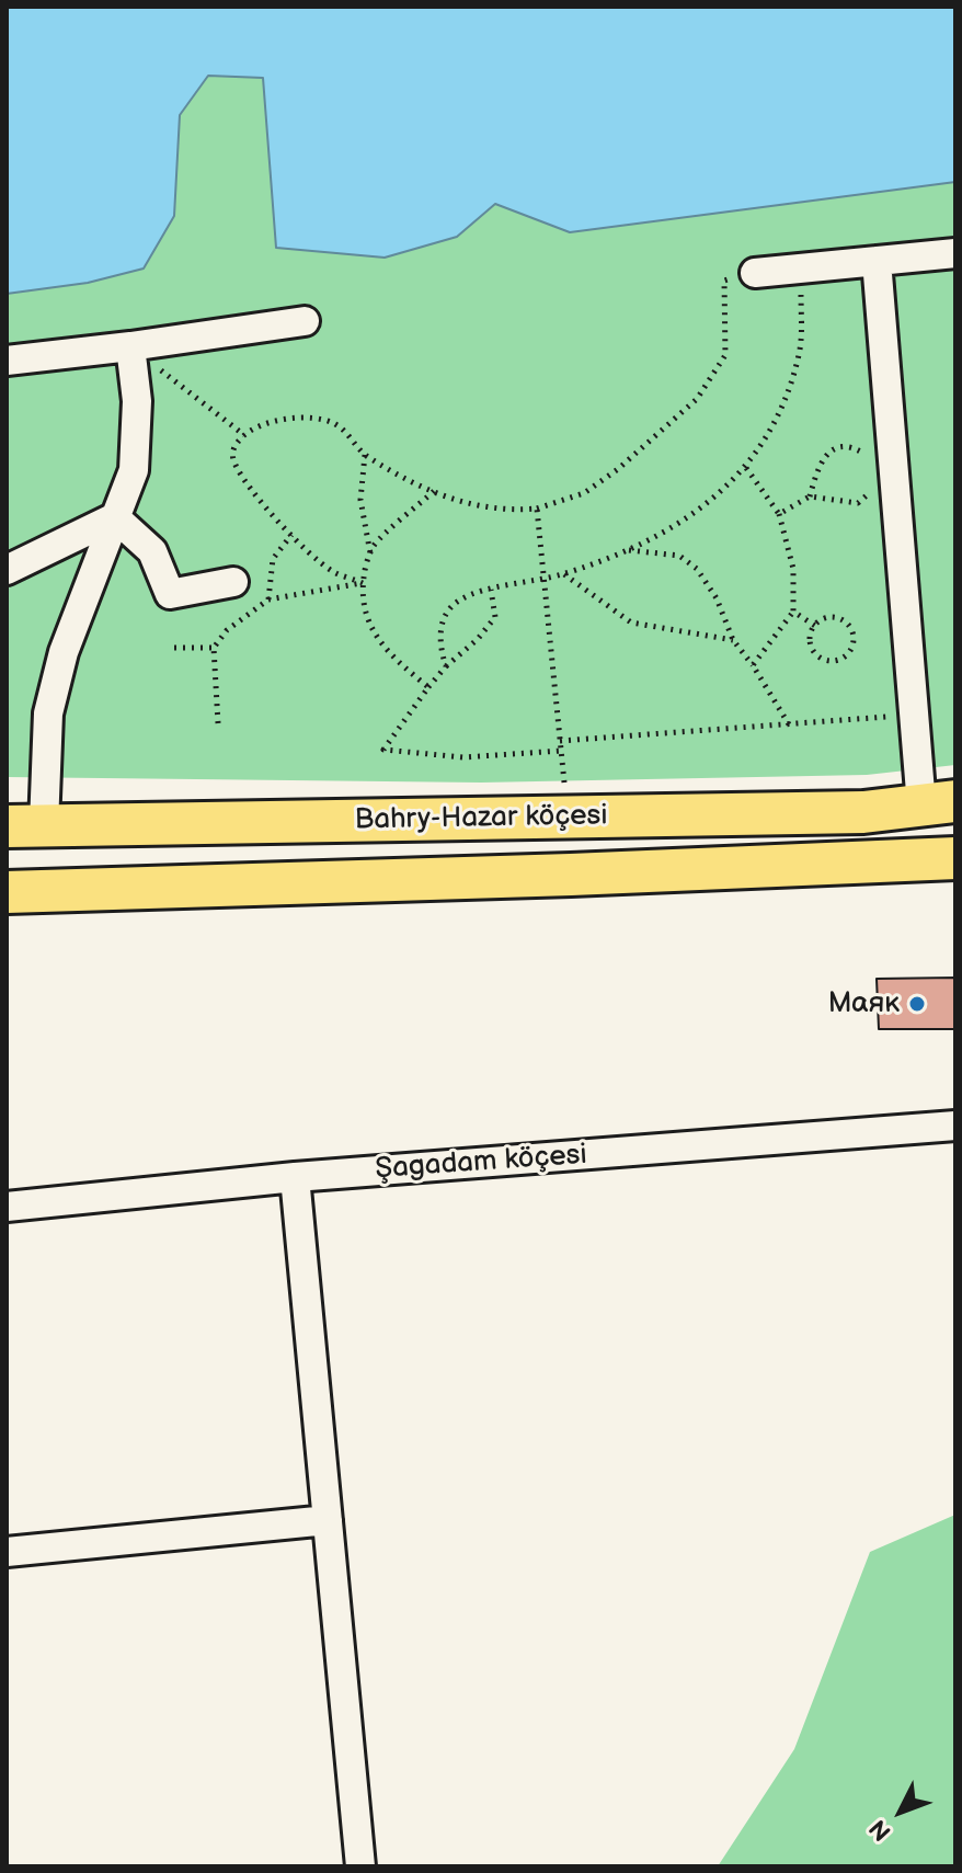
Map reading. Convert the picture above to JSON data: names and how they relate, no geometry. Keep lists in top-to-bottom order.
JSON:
{
  "streets": {
    "highway": ["Bahry-Hazar köçesi"],
    "street": ["Şagadam köçesi"]
  },
  "places": ["Маяк"],
  "north": "bottom left"
}
